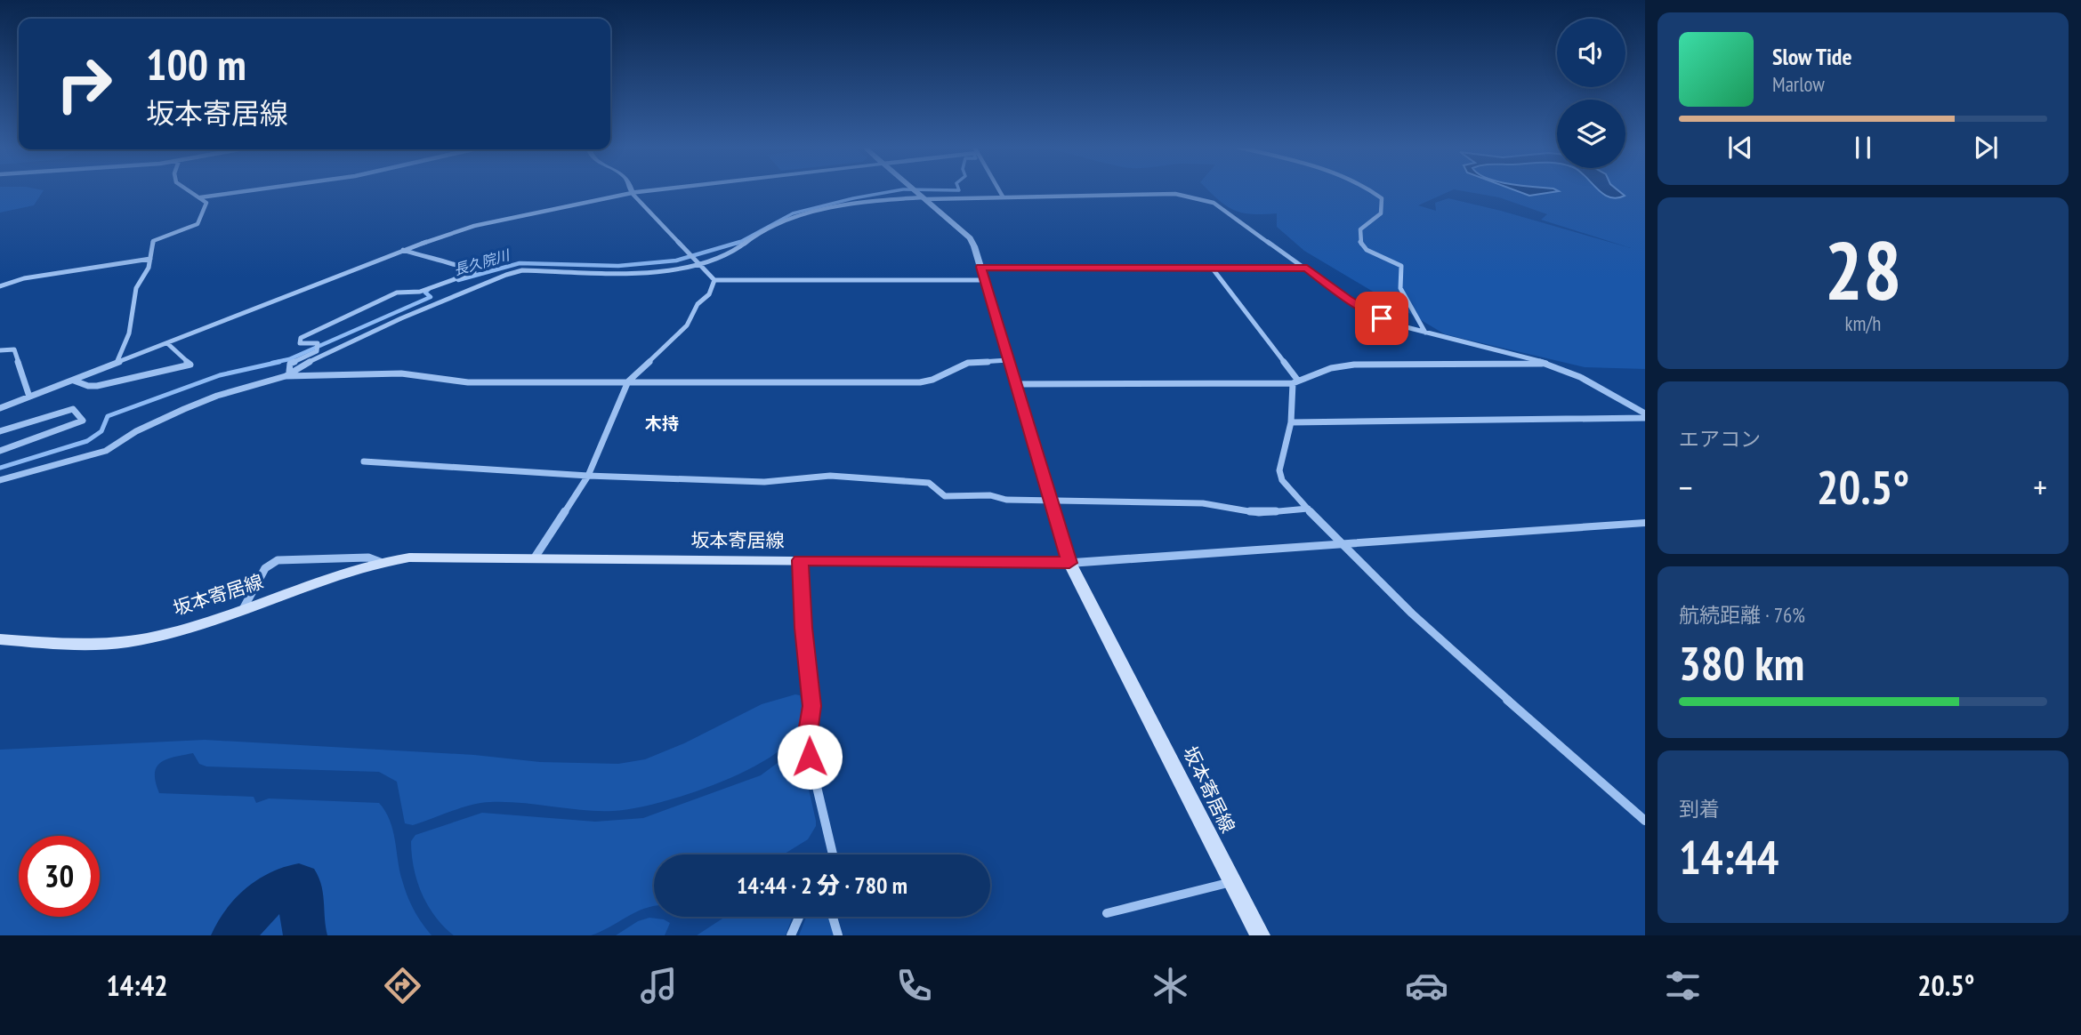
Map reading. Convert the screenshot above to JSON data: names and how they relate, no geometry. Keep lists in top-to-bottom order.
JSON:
{
  "streets": {
    "main road": ["坂本寄居線"]
  },
  "districts": ["木持"],
  "water": ["長久院川"],
  "page": {
    "turn": ["100 m", "坂本寄居線"],
    "song": ["Slow Tide", "Marlow"],
    "tile": [
      ["28", "km/h"],
      "エアコン",
      ["航続距離 · 76%", "380 km"],
      ["到着", "14:44"]
    ],
    "heat": ["−", "20.5°", "+"],
    "limit": "30",
    "trip": "14:44 · 2 分 · 780 m",
    "tabs": ["14:42", "20.5°"]
  }
}
